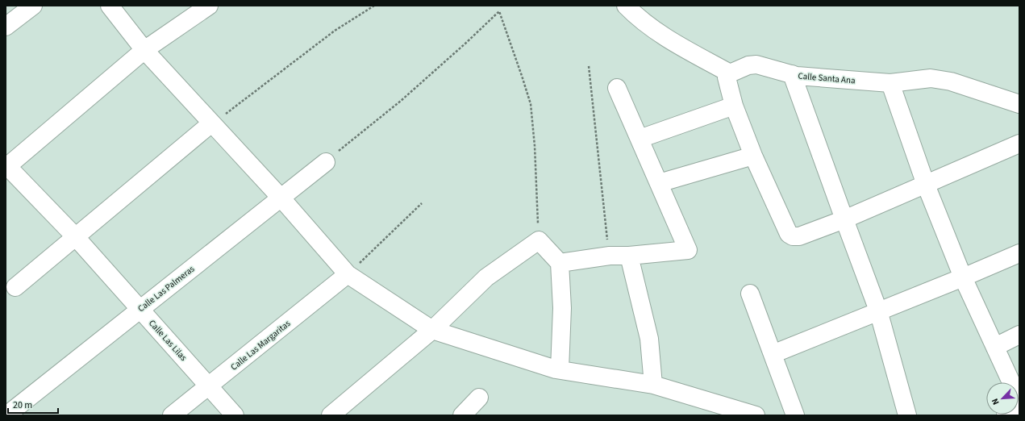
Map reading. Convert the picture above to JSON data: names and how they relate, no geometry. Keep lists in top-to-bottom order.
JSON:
{
  "streets": {
    "street": [
      "Calle Santa Ana",
      "Calle Las Palmeras",
      "Calle Las Lilas",
      "Calle Las Margaritas"
    ]
  },
  "crossings": [
    ["Calle Las Palmeras", "Calle Las Lilas"],
    ["Calle Las Lilas", "Calle Las Margaritas"]
  ],
  "scale_bar": "20 m",
  "north": "bottom left"
}
